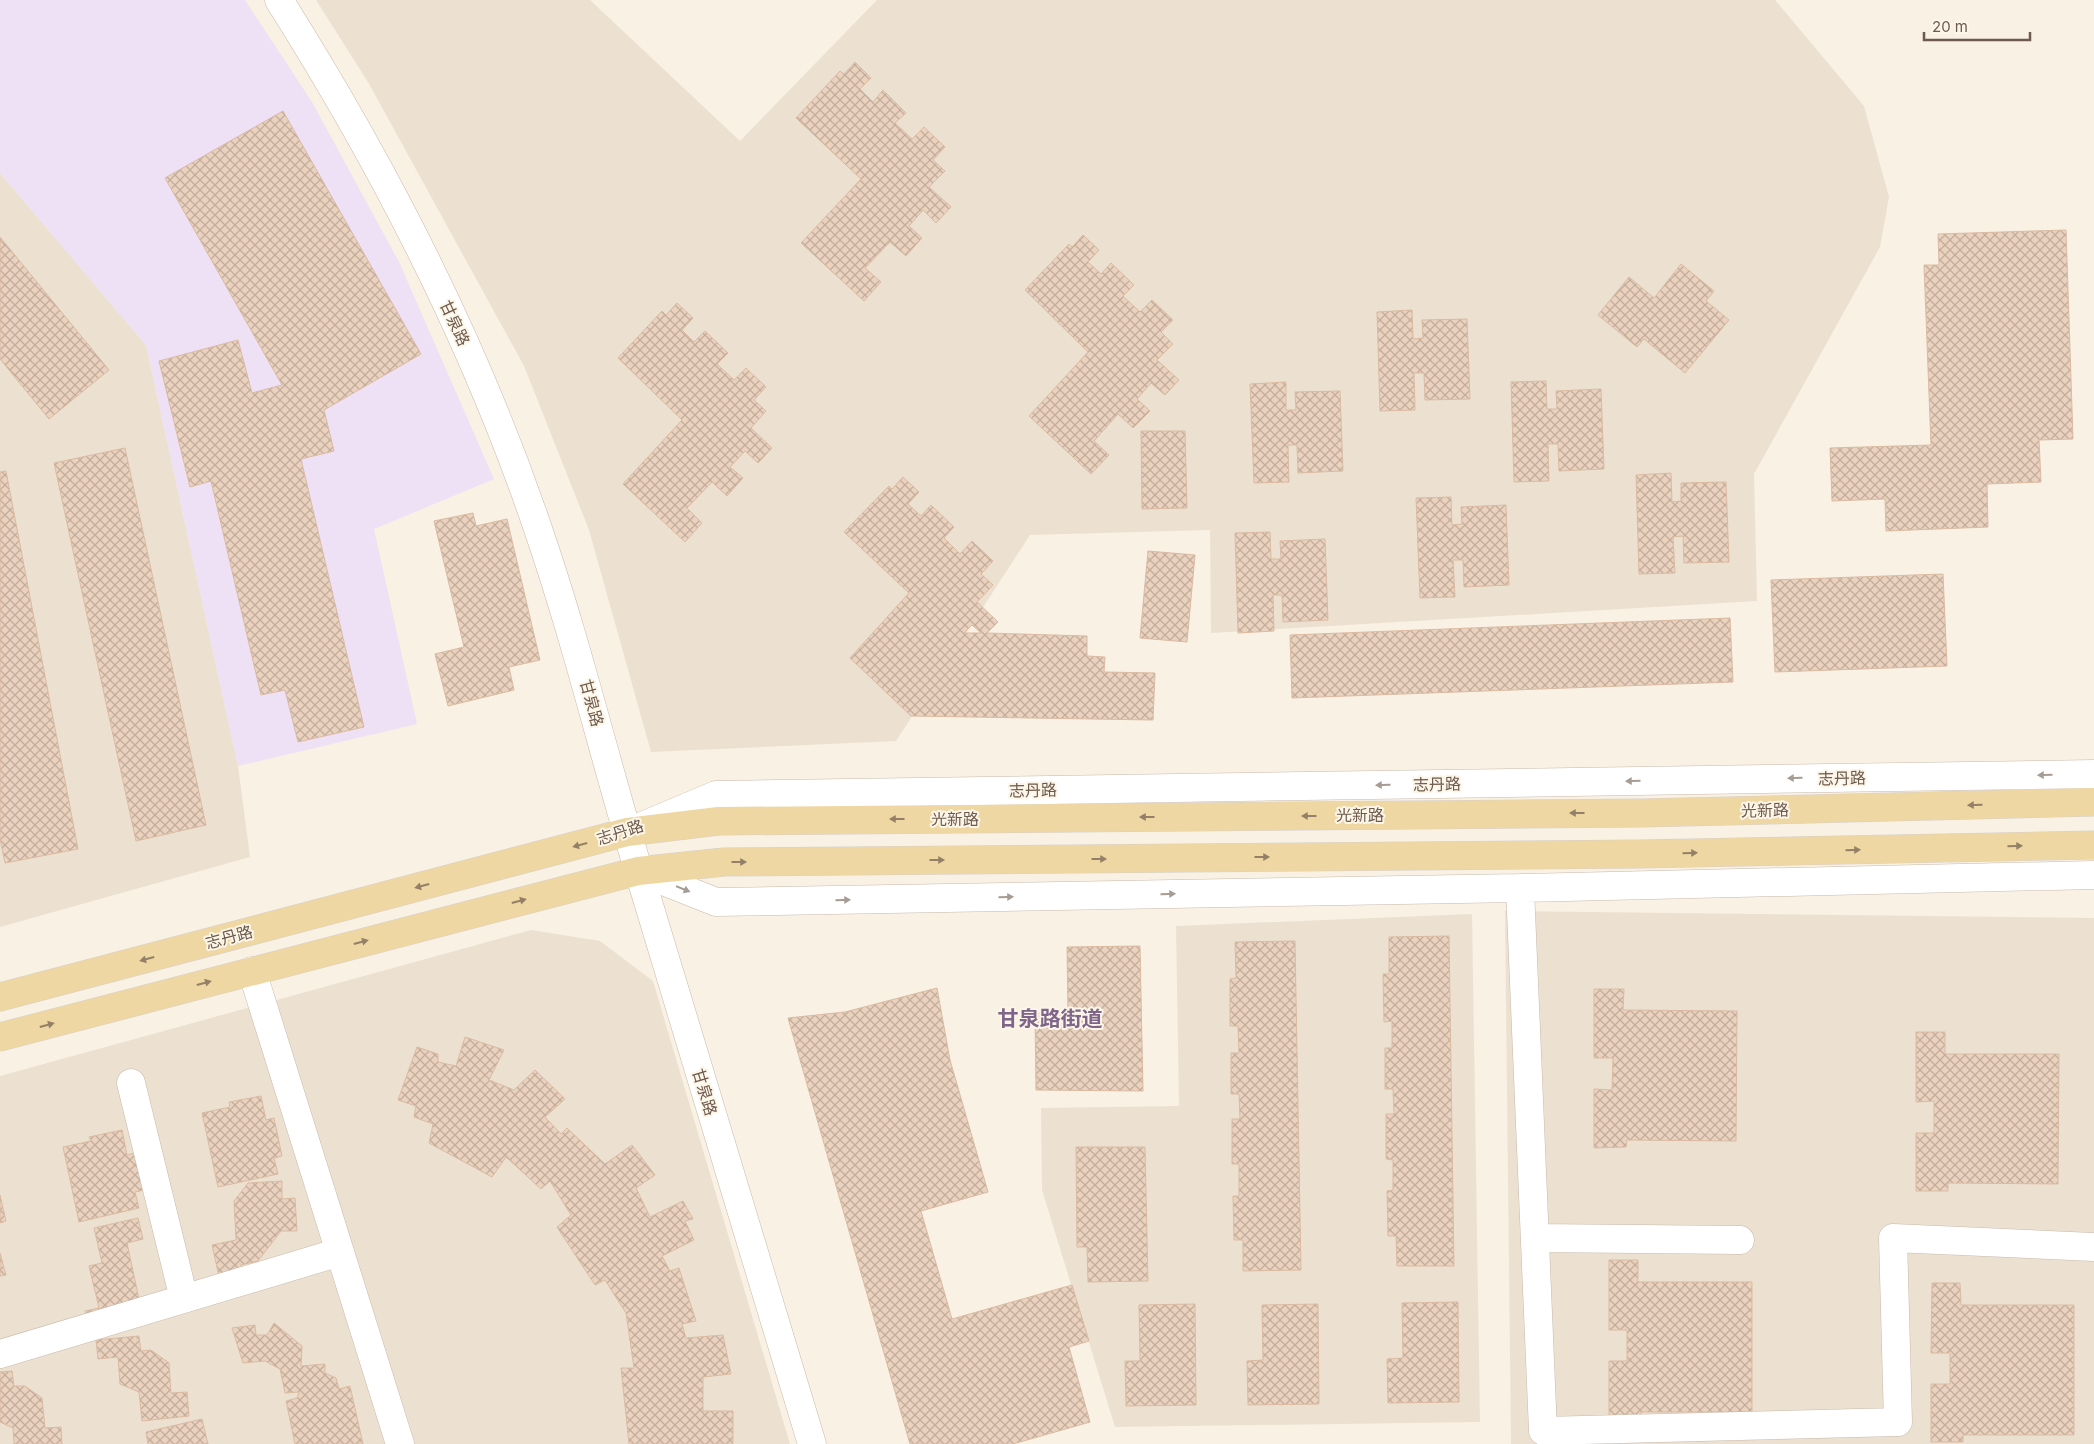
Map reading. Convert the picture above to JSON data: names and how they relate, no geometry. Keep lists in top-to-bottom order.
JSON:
{
  "streets": {
    "main road": ["志丹路", "光新路"],
    "street": ["甘泉路"]
  },
  "crossings": [
    ["甘泉路", "志丹路"],
    ["甘泉路", "光新路"],
    ["志丹路", "光新路"]
  ],
  "districts": ["甘泉路街道"],
  "scale_bar": "20 m"
}
